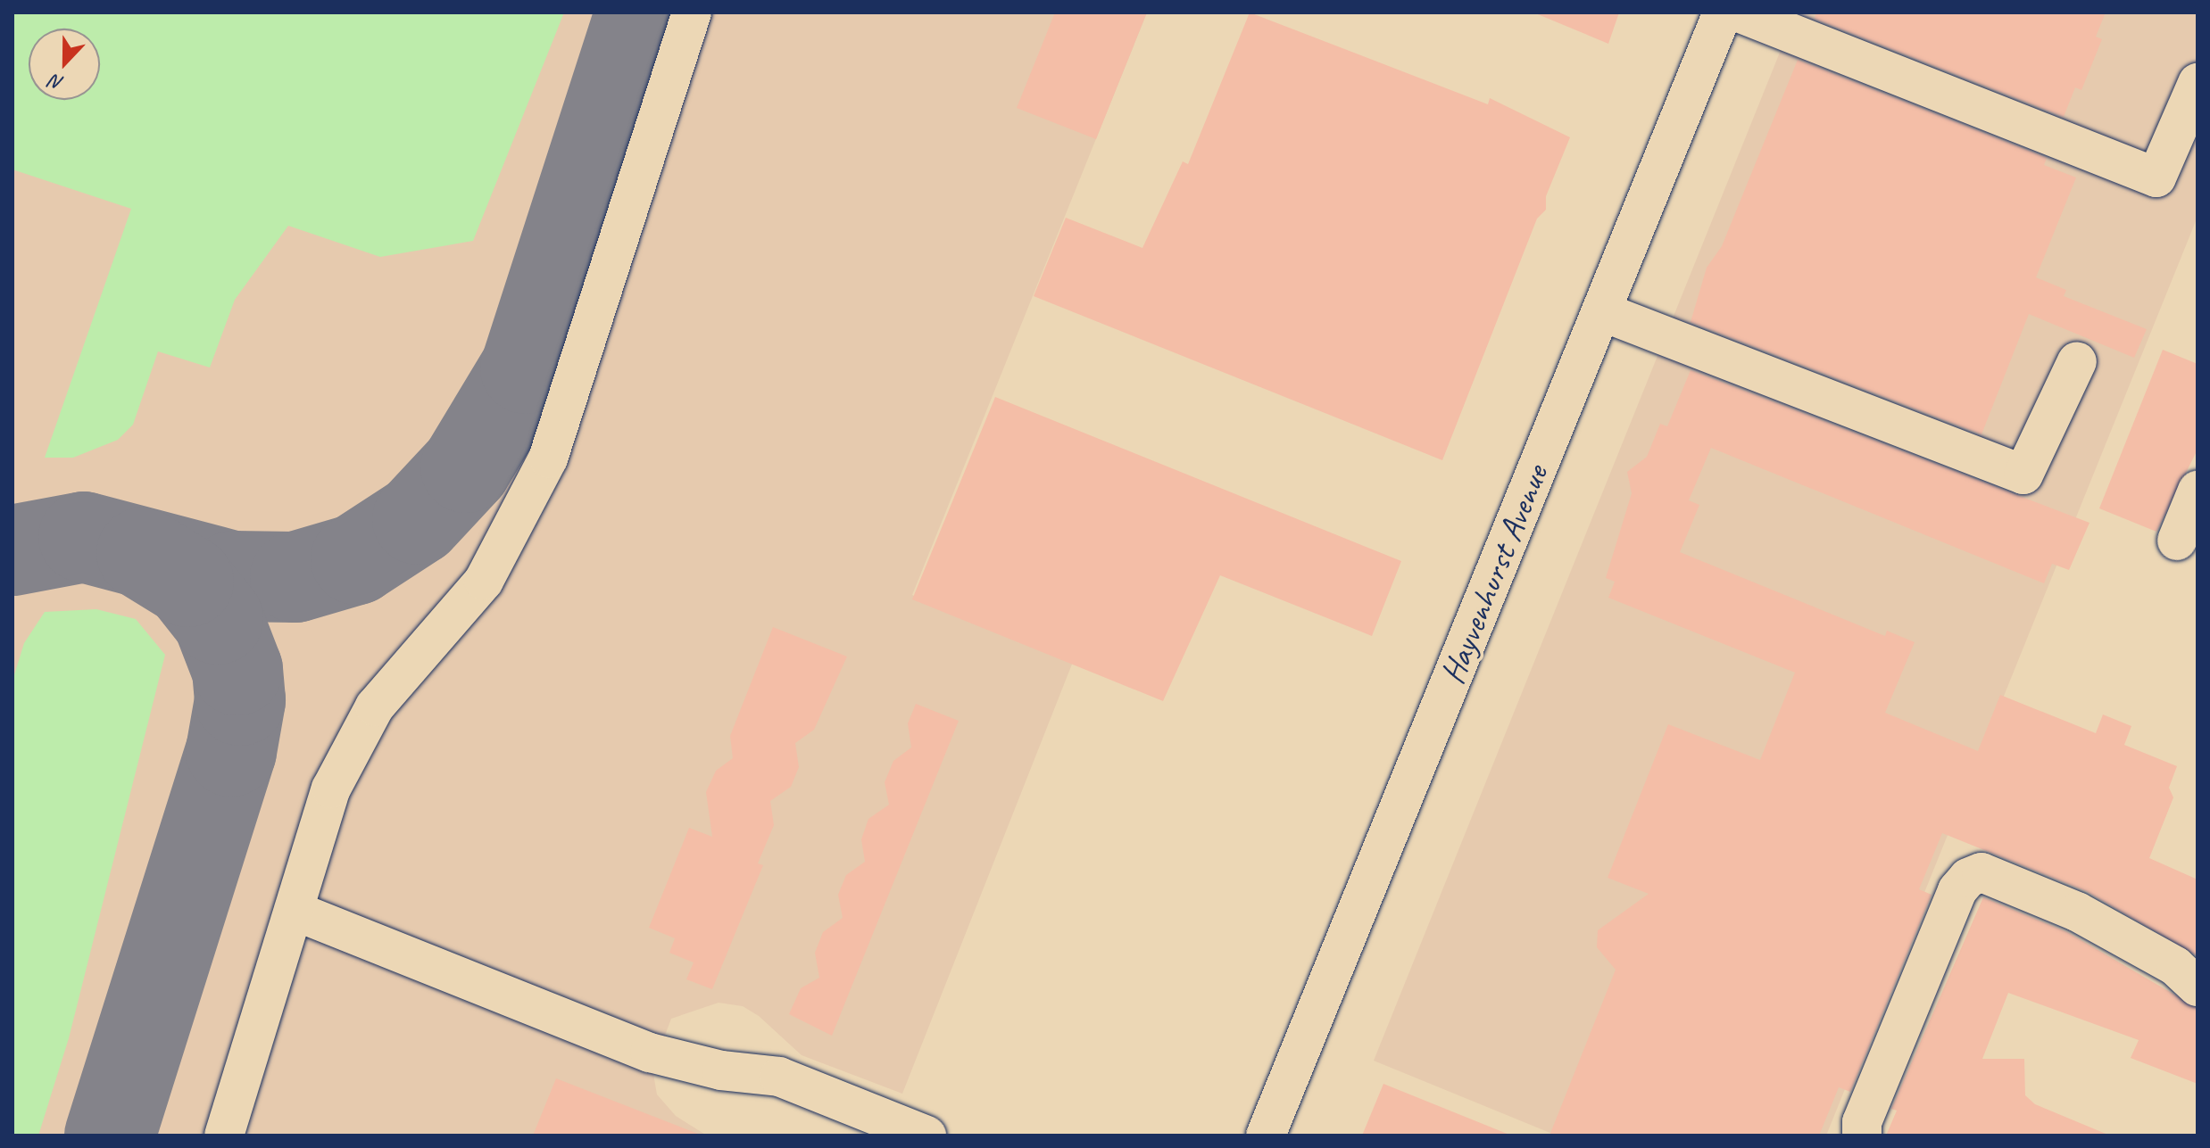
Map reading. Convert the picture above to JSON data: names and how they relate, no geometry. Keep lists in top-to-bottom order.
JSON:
{
  "streets": {
    "main road": ["Hayvenhurst Avenue"]
  },
  "north": "bottom"
}
